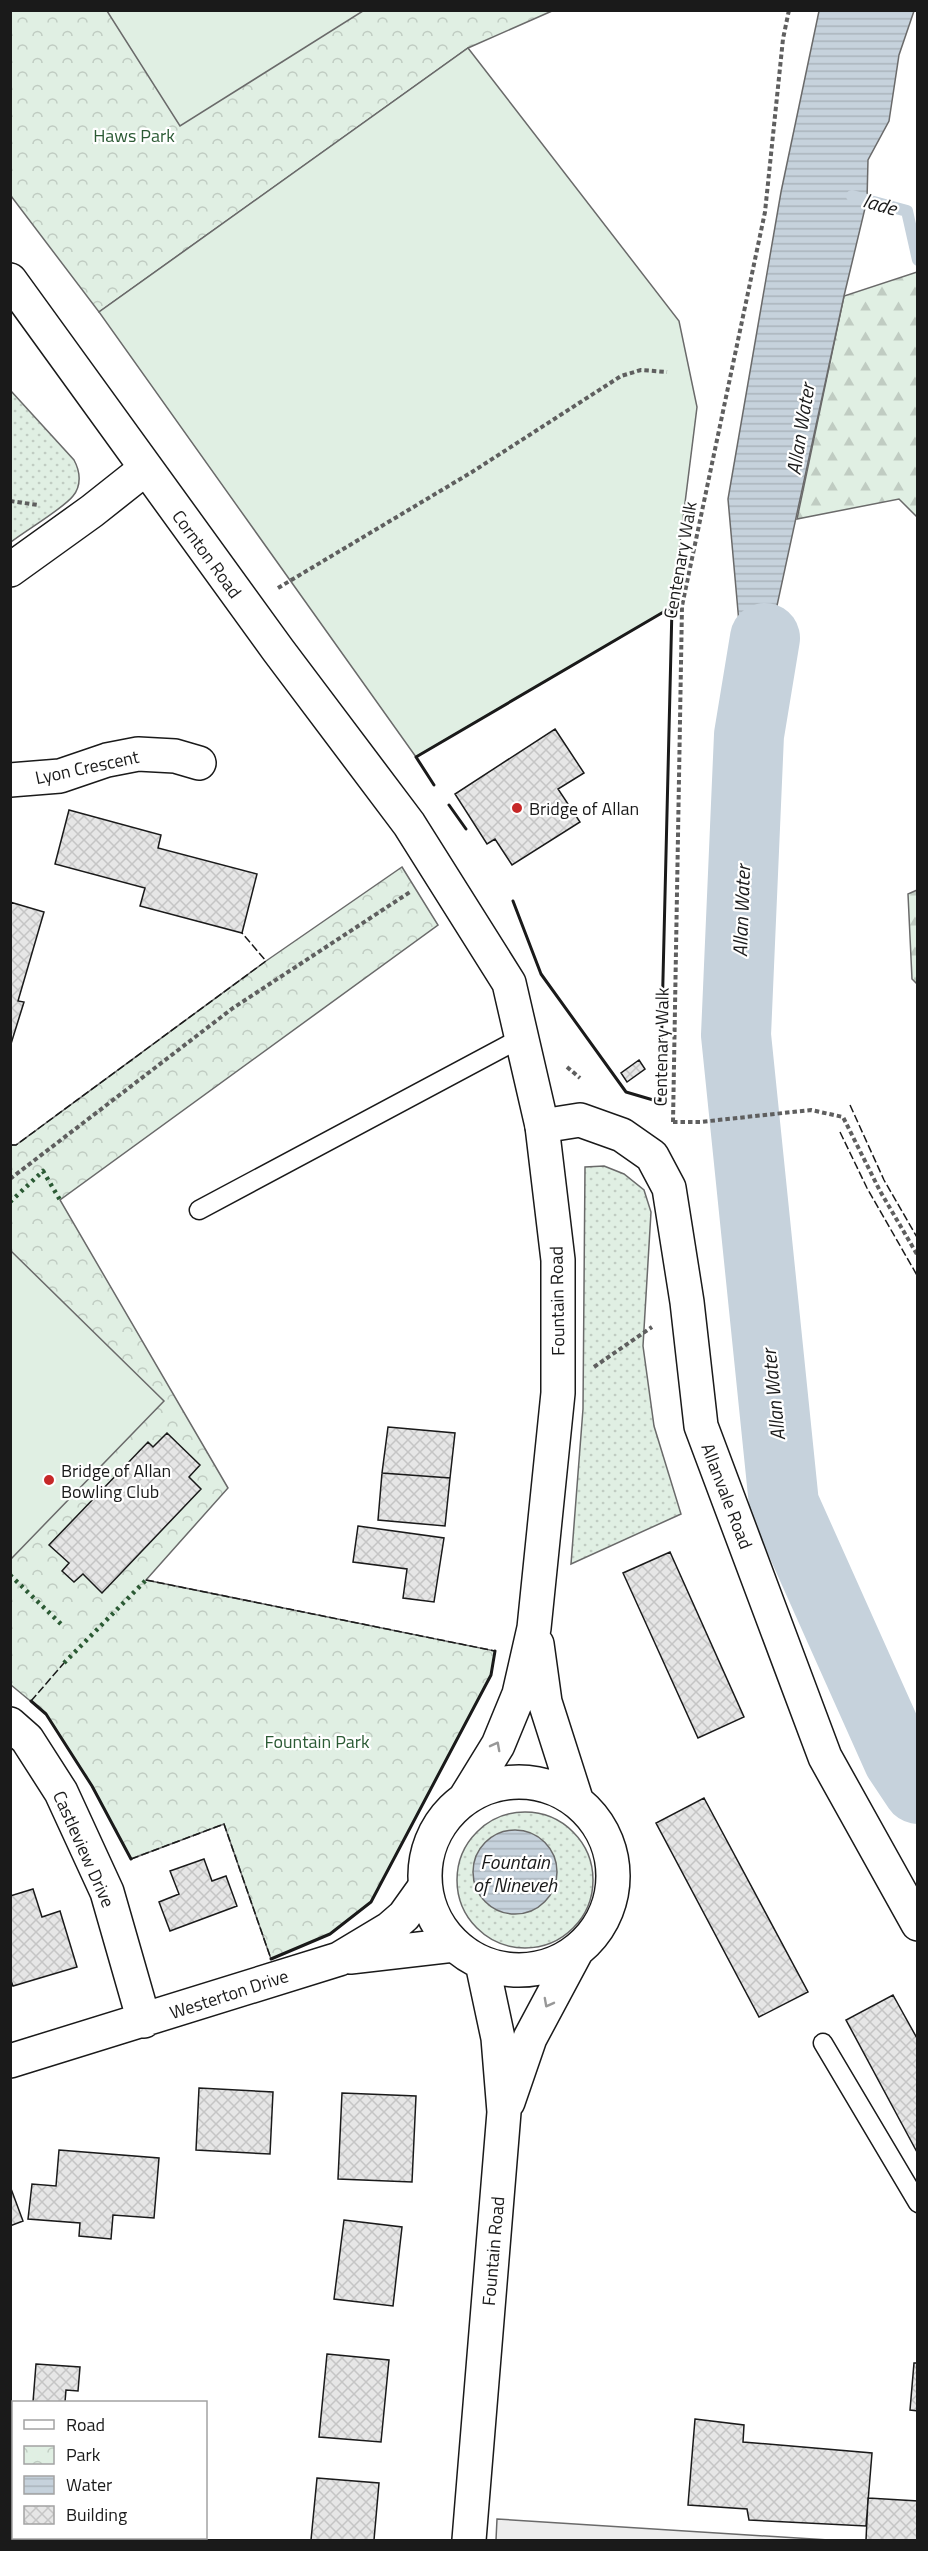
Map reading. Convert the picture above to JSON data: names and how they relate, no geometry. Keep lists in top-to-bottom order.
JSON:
{
  "streets": {
    "main road": [
      "Cornton Road",
      "Lyon Crescent",
      "Fountain Road",
      "Allanvale Road",
      "Castleview Drive",
      "Westerton Drive"
    ],
    "path": ["Centenary Walk"]
  },
  "crossings": [
    ["Cornton Road", "Fountain Road"],
    ["Fountain Road", "Allanvale Road"],
    ["Fountain Road", "Westerton Drive"],
    ["Castleview Drive", "Westerton Drive"]
  ],
  "water": ["lade", "Allan Water", "Fountain of Nineveh"],
  "parks": ["Haws Park", "Fountain Park"],
  "places": ["Bridge of Allan", "Bridge of Allan Bowling Club"],
  "legend": [
    "Road",
    "Park",
    "Water",
    "Building"
  ]
}
